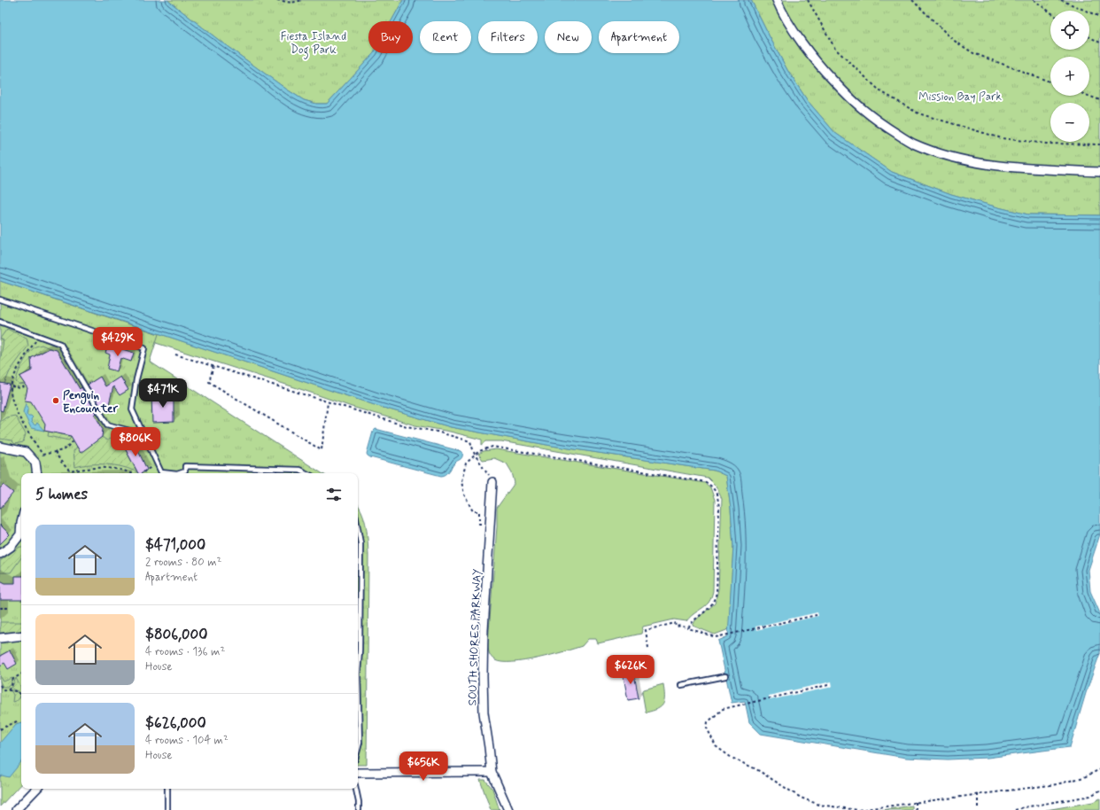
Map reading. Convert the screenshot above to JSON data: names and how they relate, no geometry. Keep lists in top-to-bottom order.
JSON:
{
  "streets": {
    "street": ["SOUTH SHORES PARKWAY"]
  },
  "parks": ["Fiesta Island Dog Park", "Mission Bay Park"],
  "places": ["Penguin Encounter"],
  "page": {
    "map_buttons": ["+", "−"],
    "chip": [
      "Buy",
      "Rent",
      "Filters",
      "New",
      "Apartment"
    ],
    "price": [
      "$429K",
      "$471K",
      "$806K",
      "$626K",
      "$656K"
    ],
    "heading": "5 homes",
    "list": [
      {
        "name": "$471,000",
        "note": "2 rooms · 80 m² · Apartment"
      },
      {
        "name": "$806,000",
        "note": "4 rooms · 136 m² · House"
      },
      {
        "name": "$626,000",
        "note": "4 rooms · 104 m² · House"
      }
    ]
  }
}
